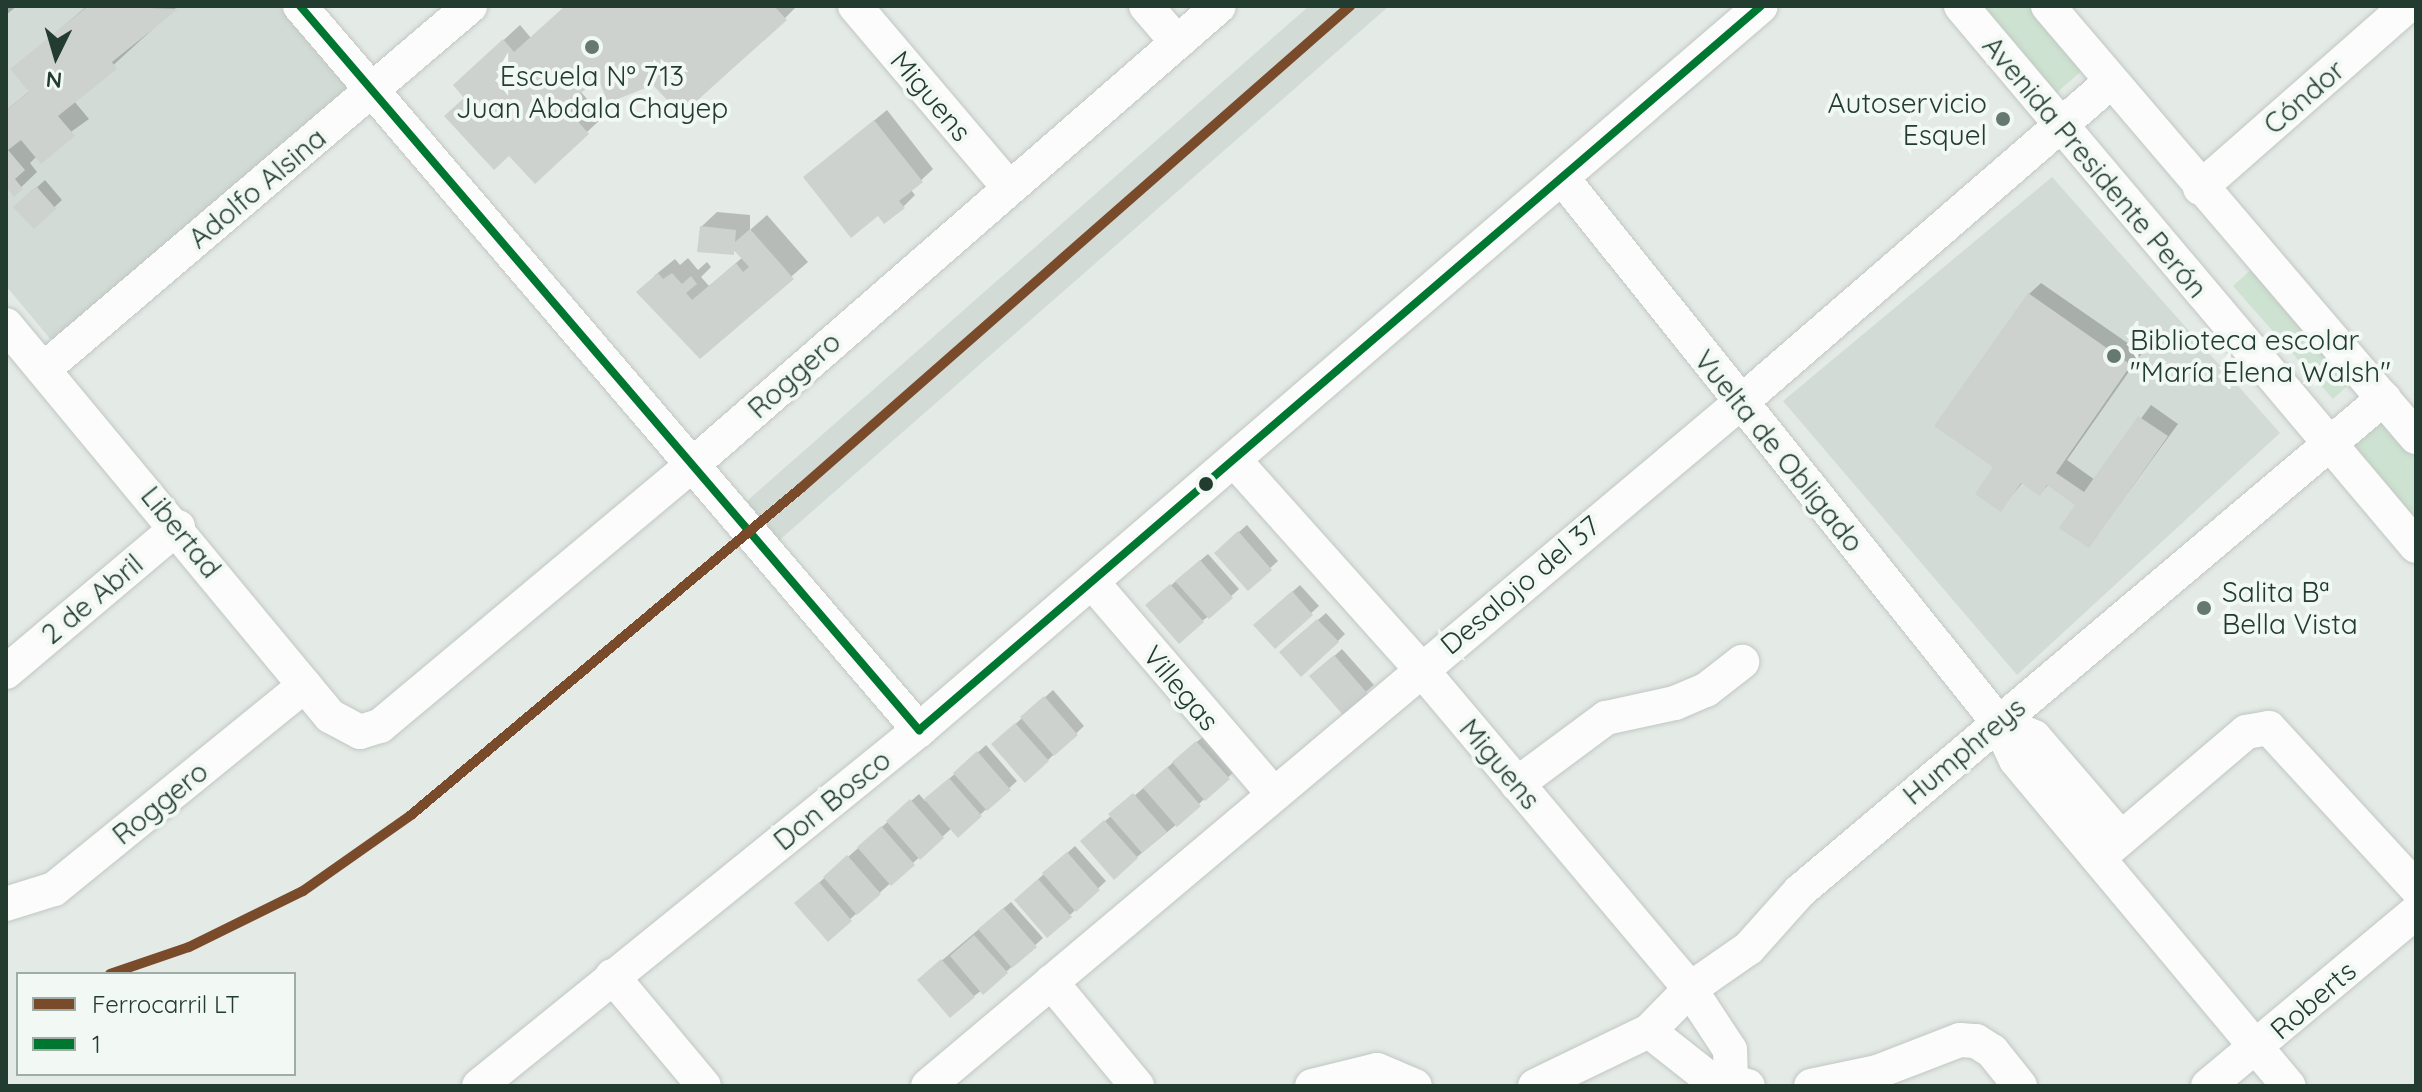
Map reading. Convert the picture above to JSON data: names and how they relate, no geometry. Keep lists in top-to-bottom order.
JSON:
{
  "streets": {
    "street": [
      "Miguens",
      "Cóndor",
      "Avenida Presidente Perón",
      "Adolfo Alsina",
      "Roggero",
      "Vuelta de Obligado",
      "Libertad",
      "Desalojo del 37",
      "2 de Abril",
      "Villegas",
      "Humphreys",
      "Don Bosco",
      "Roberts"
    ]
  },
  "crossings": [
    ["Miguens", "Roggero"],
    ["Miguens", "Desalojo del 37"],
    ["Miguens", "Humphreys"],
    ["Miguens", "Don Bosco"],
    ["Avenida Presidente Perón", "Desalojo del 37"],
    ["Avenida Presidente Perón", "Humphreys"],
    ["Adolfo Alsina", "Libertad"],
    ["Roggero", "Libertad"],
    ["Vuelta de Obligado", "Desalojo del 37"],
    ["Vuelta de Obligado", "Humphreys"],
    ["Vuelta de Obligado", "Don Bosco"],
    ["Vuelta de Obligado", "Roberts"],
    ["Libertad", "2 de Abril"],
    ["Desalojo del 37", "Villegas"],
    ["Villegas", "Don Bosco"]
  ],
  "places": [
    "Escuela N° 713 Juan Abdala Chayep",
    "Autoservicio Esquel",
    "Biblioteca escolar \"María Elena Walsh\"",
    "Salita Bª Bella Vista"
  ],
  "lines": ["rail line LT", "transit line 1"],
  "legend": ["Ferrocarril LT", "1"],
  "north": "bottom"
}
